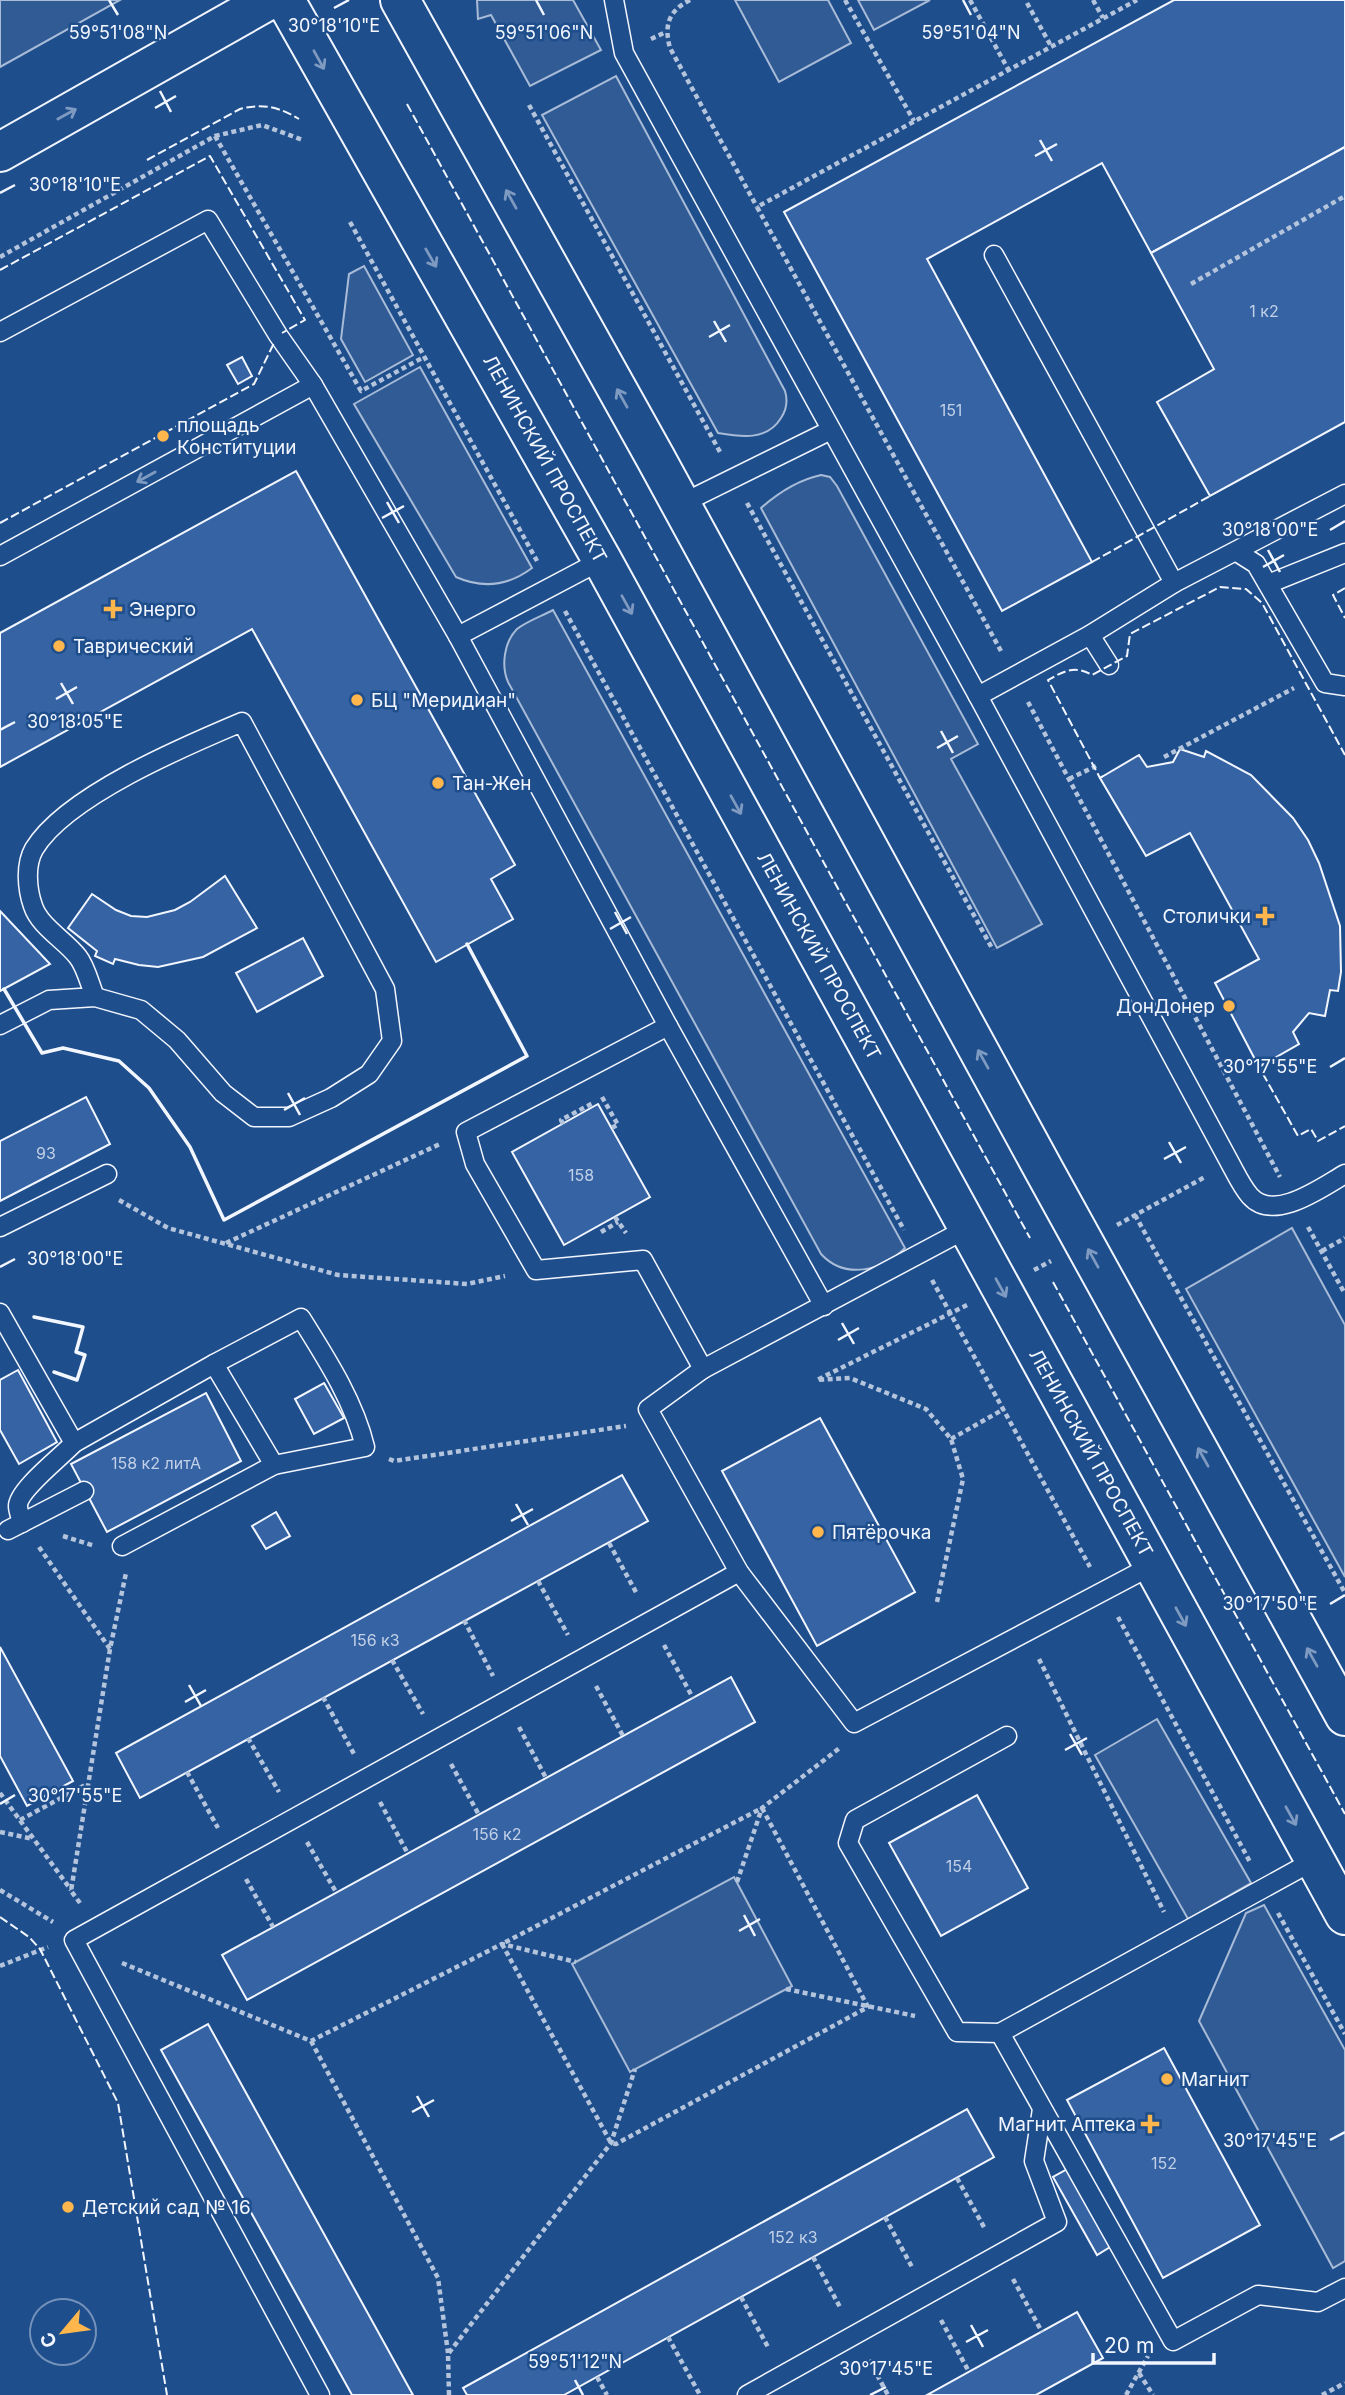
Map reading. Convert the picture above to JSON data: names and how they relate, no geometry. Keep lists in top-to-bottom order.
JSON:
{
  "streets": {
    "main road": ["ЛЕНИНСКИЙ ПРОСПЕКТ"]
  },
  "places": {
    "other": [
      "площадь Конституции",
      "Таврический",
      "БЦ \"Меридиан\"",
      "Тан-Жен",
      "ДонДонер",
      "Пятёрочка",
      "Магнит",
      "Детский сад № 16"
    ],
    "health": ["Энерго", "Столички", "Магнит Аптека"]
  },
  "house_numbers": [
    "1 к2",
    "151",
    "93",
    "158",
    "158 к2 литА",
    "156 к3",
    "156 к2",
    "154",
    "152",
    "152 к3"
  ],
  "scale_bar": "20 m",
  "north": "bottom left",
  "coordinates": [
    "30°18'10\"E",
    "59°51'08\"N",
    "59°51'06\"N",
    "59°51'04\"N",
    "30°18'00\"E",
    "30°18'05\"E",
    "30°17'55\"E",
    "30°17'50\"E",
    "30°17'45\"E",
    "59°51'12\"N"
  ]
}
